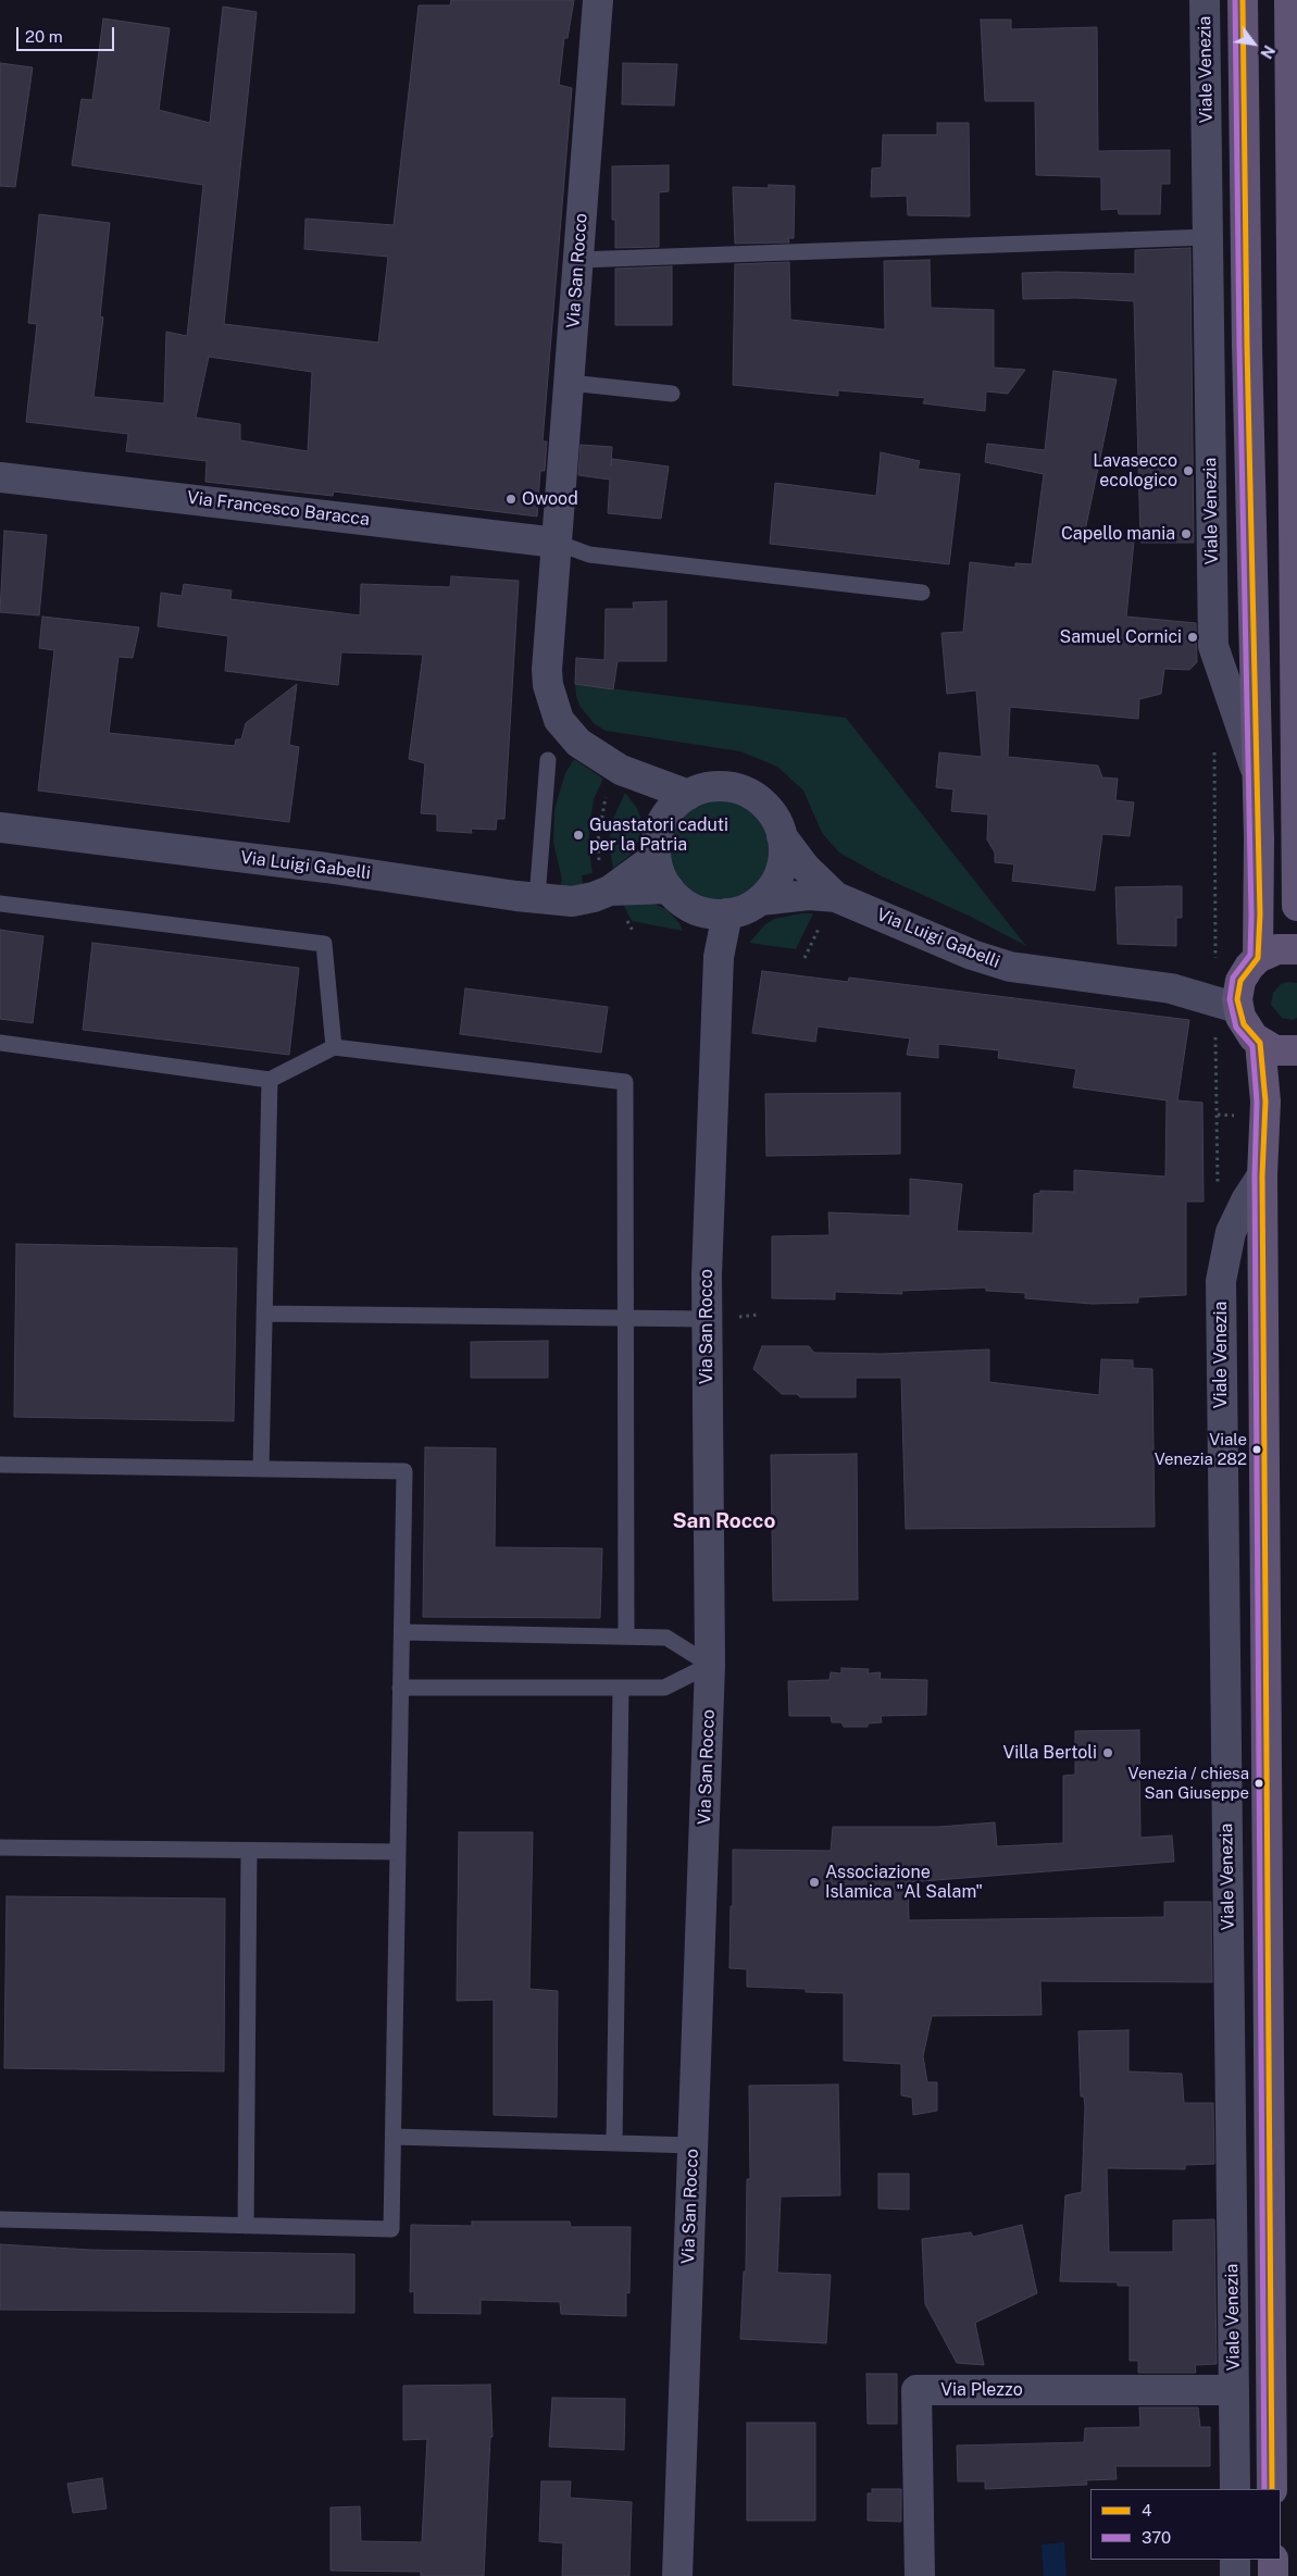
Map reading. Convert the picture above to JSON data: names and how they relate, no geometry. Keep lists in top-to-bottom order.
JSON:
{
  "streets": {
    "main road": ["Viale Venezia"],
    "street": [
      "Via San Rocco",
      "Via Francesco Baracca",
      "Via Luigi Gabelli",
      "Via Plezzo"
    ]
  },
  "crossings": [
    ["Viale Venezia", "Via Luigi Gabelli"],
    ["Viale Venezia", "Via Plezzo"],
    ["Via San Rocco", "Via Francesco Baracca"],
    ["Via San Rocco", "Via Luigi Gabelli"]
  ],
  "districts": ["San Rocco"],
  "places": [
    "Lavasecco ecologico",
    "Owood",
    "Capello mania",
    "Samuel Cornici",
    "Guastatori caduti per la Patria",
    "Viale Venezia 282",
    "Villa Bertoli",
    "Venezia / chiesa San Giuseppe",
    "Associazione Islamica \"Al Salam\""
  ],
  "lines": ["transit line 4", "transit line 370"],
  "legend": ["4", "370"],
  "scale_bar": "20 m",
  "north": "bottom right"
}
